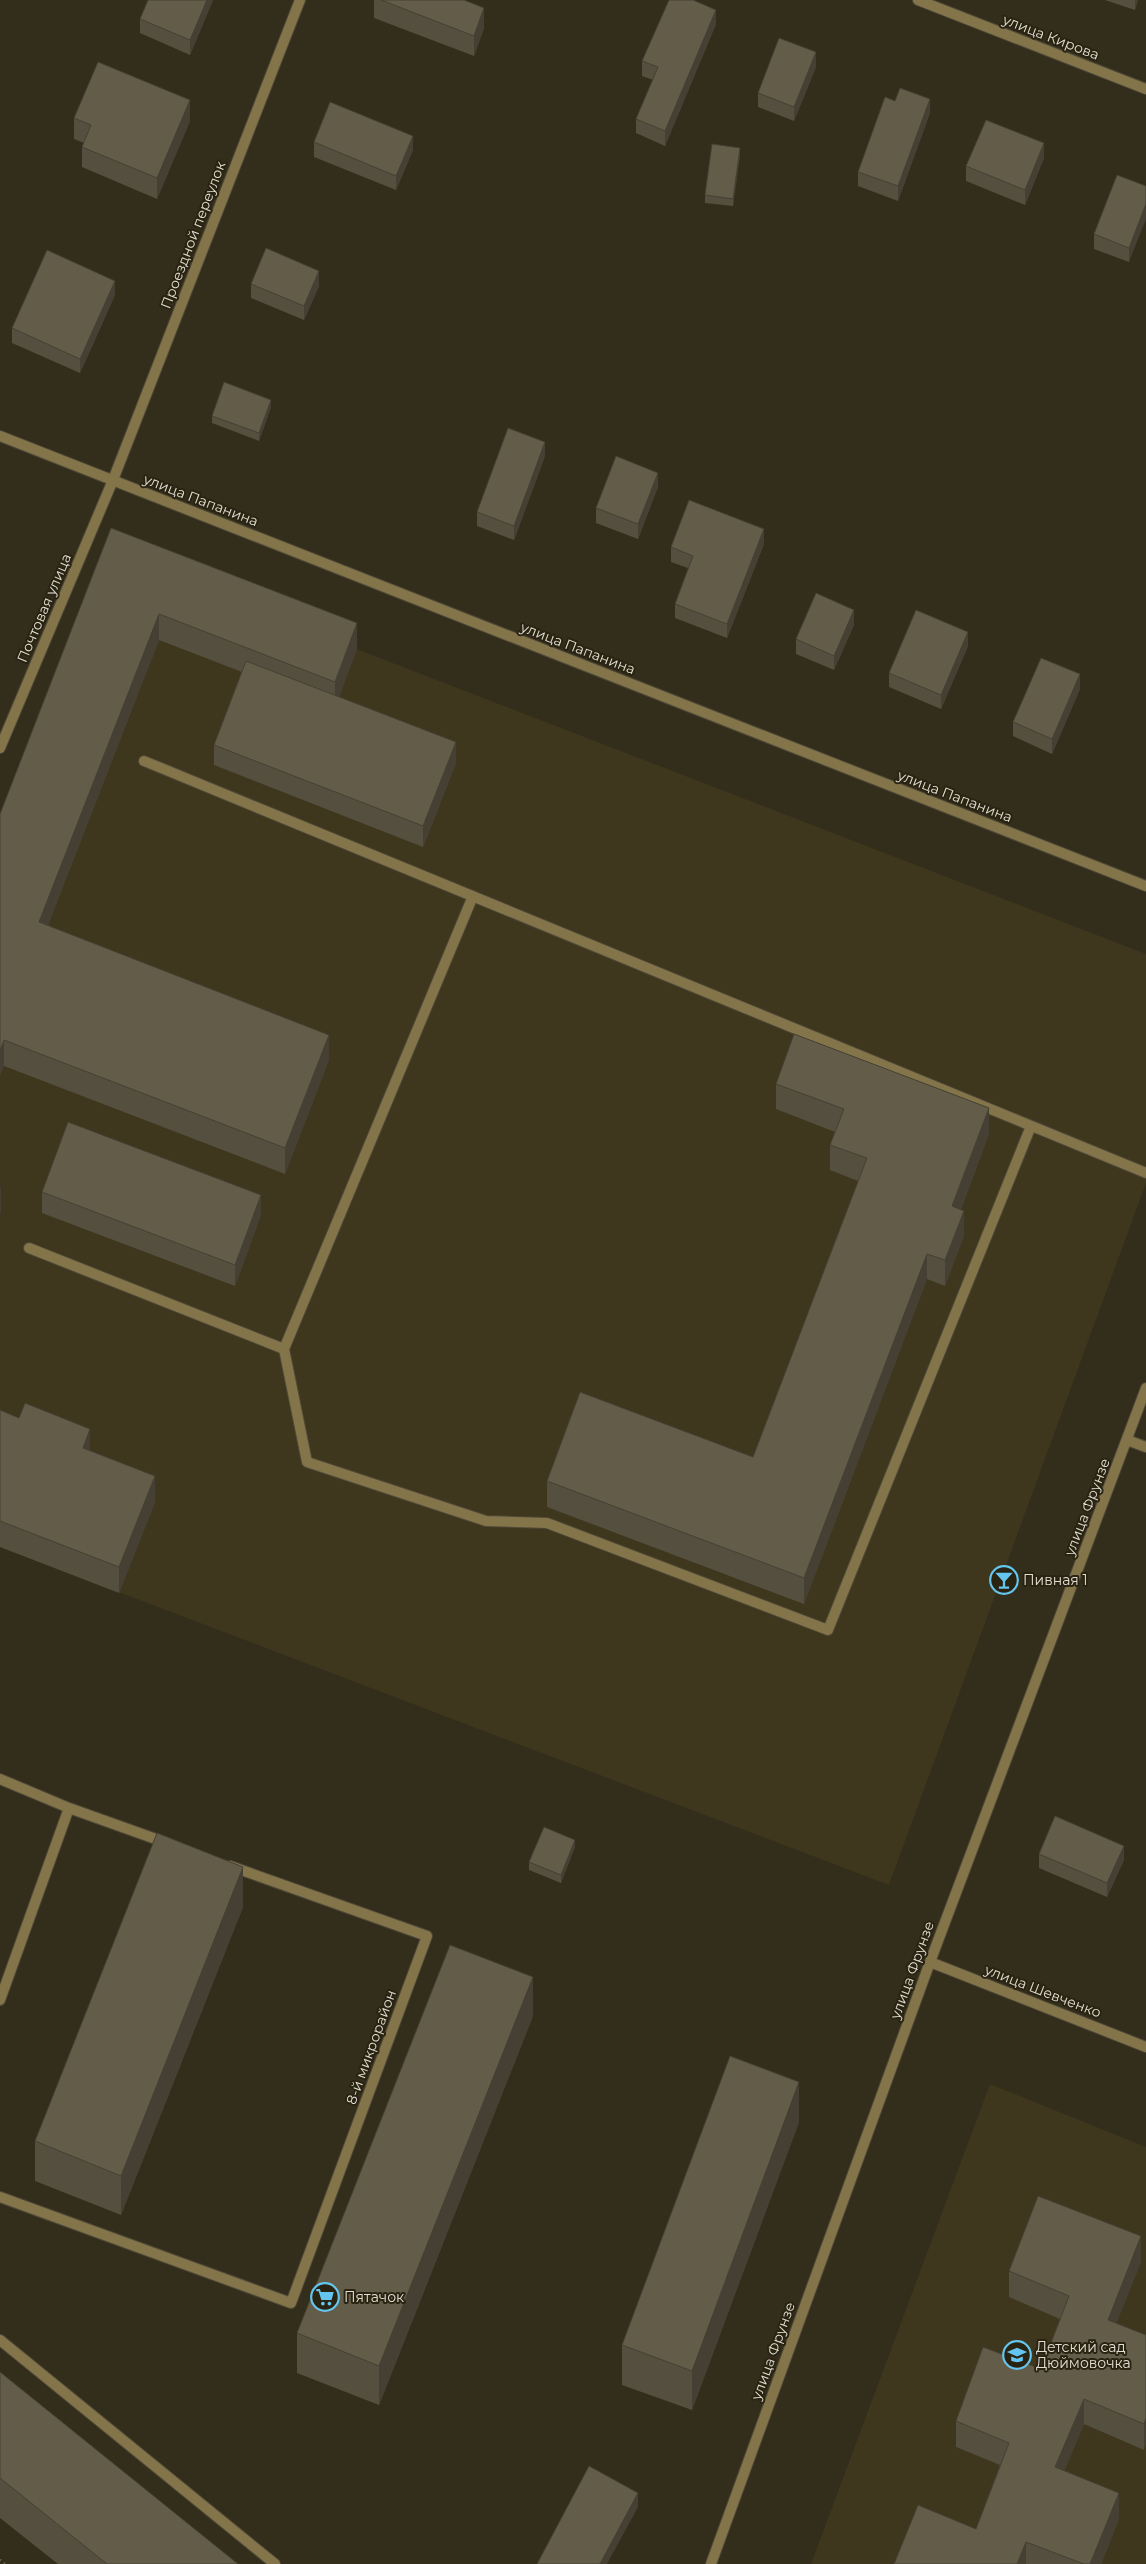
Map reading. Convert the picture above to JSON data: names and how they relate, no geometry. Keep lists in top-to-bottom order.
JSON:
{
  "streets": {
    "street": [
      "улица Кирова",
      "Проездной переулок",
      "улица Папанина",
      "Почтовая улица",
      "улица Фрунзе",
      "улица Шевченко",
      "8-й микрорайон"
    ]
  },
  "crossings": [
    ["Проездной переулок", "улица Папанина"],
    ["Проездной переулок", "Почтовая улица"],
    ["улица Папанина", "Почтовая улица"],
    ["улица Фрунзе", "улица Шевченко"]
  ],
  "places": {
    "bar": ["Пивная 1"],
    "supermarket": ["Пятачок"],
    "school or university": ["Детский сад Дюймовочка"]
  }
}
